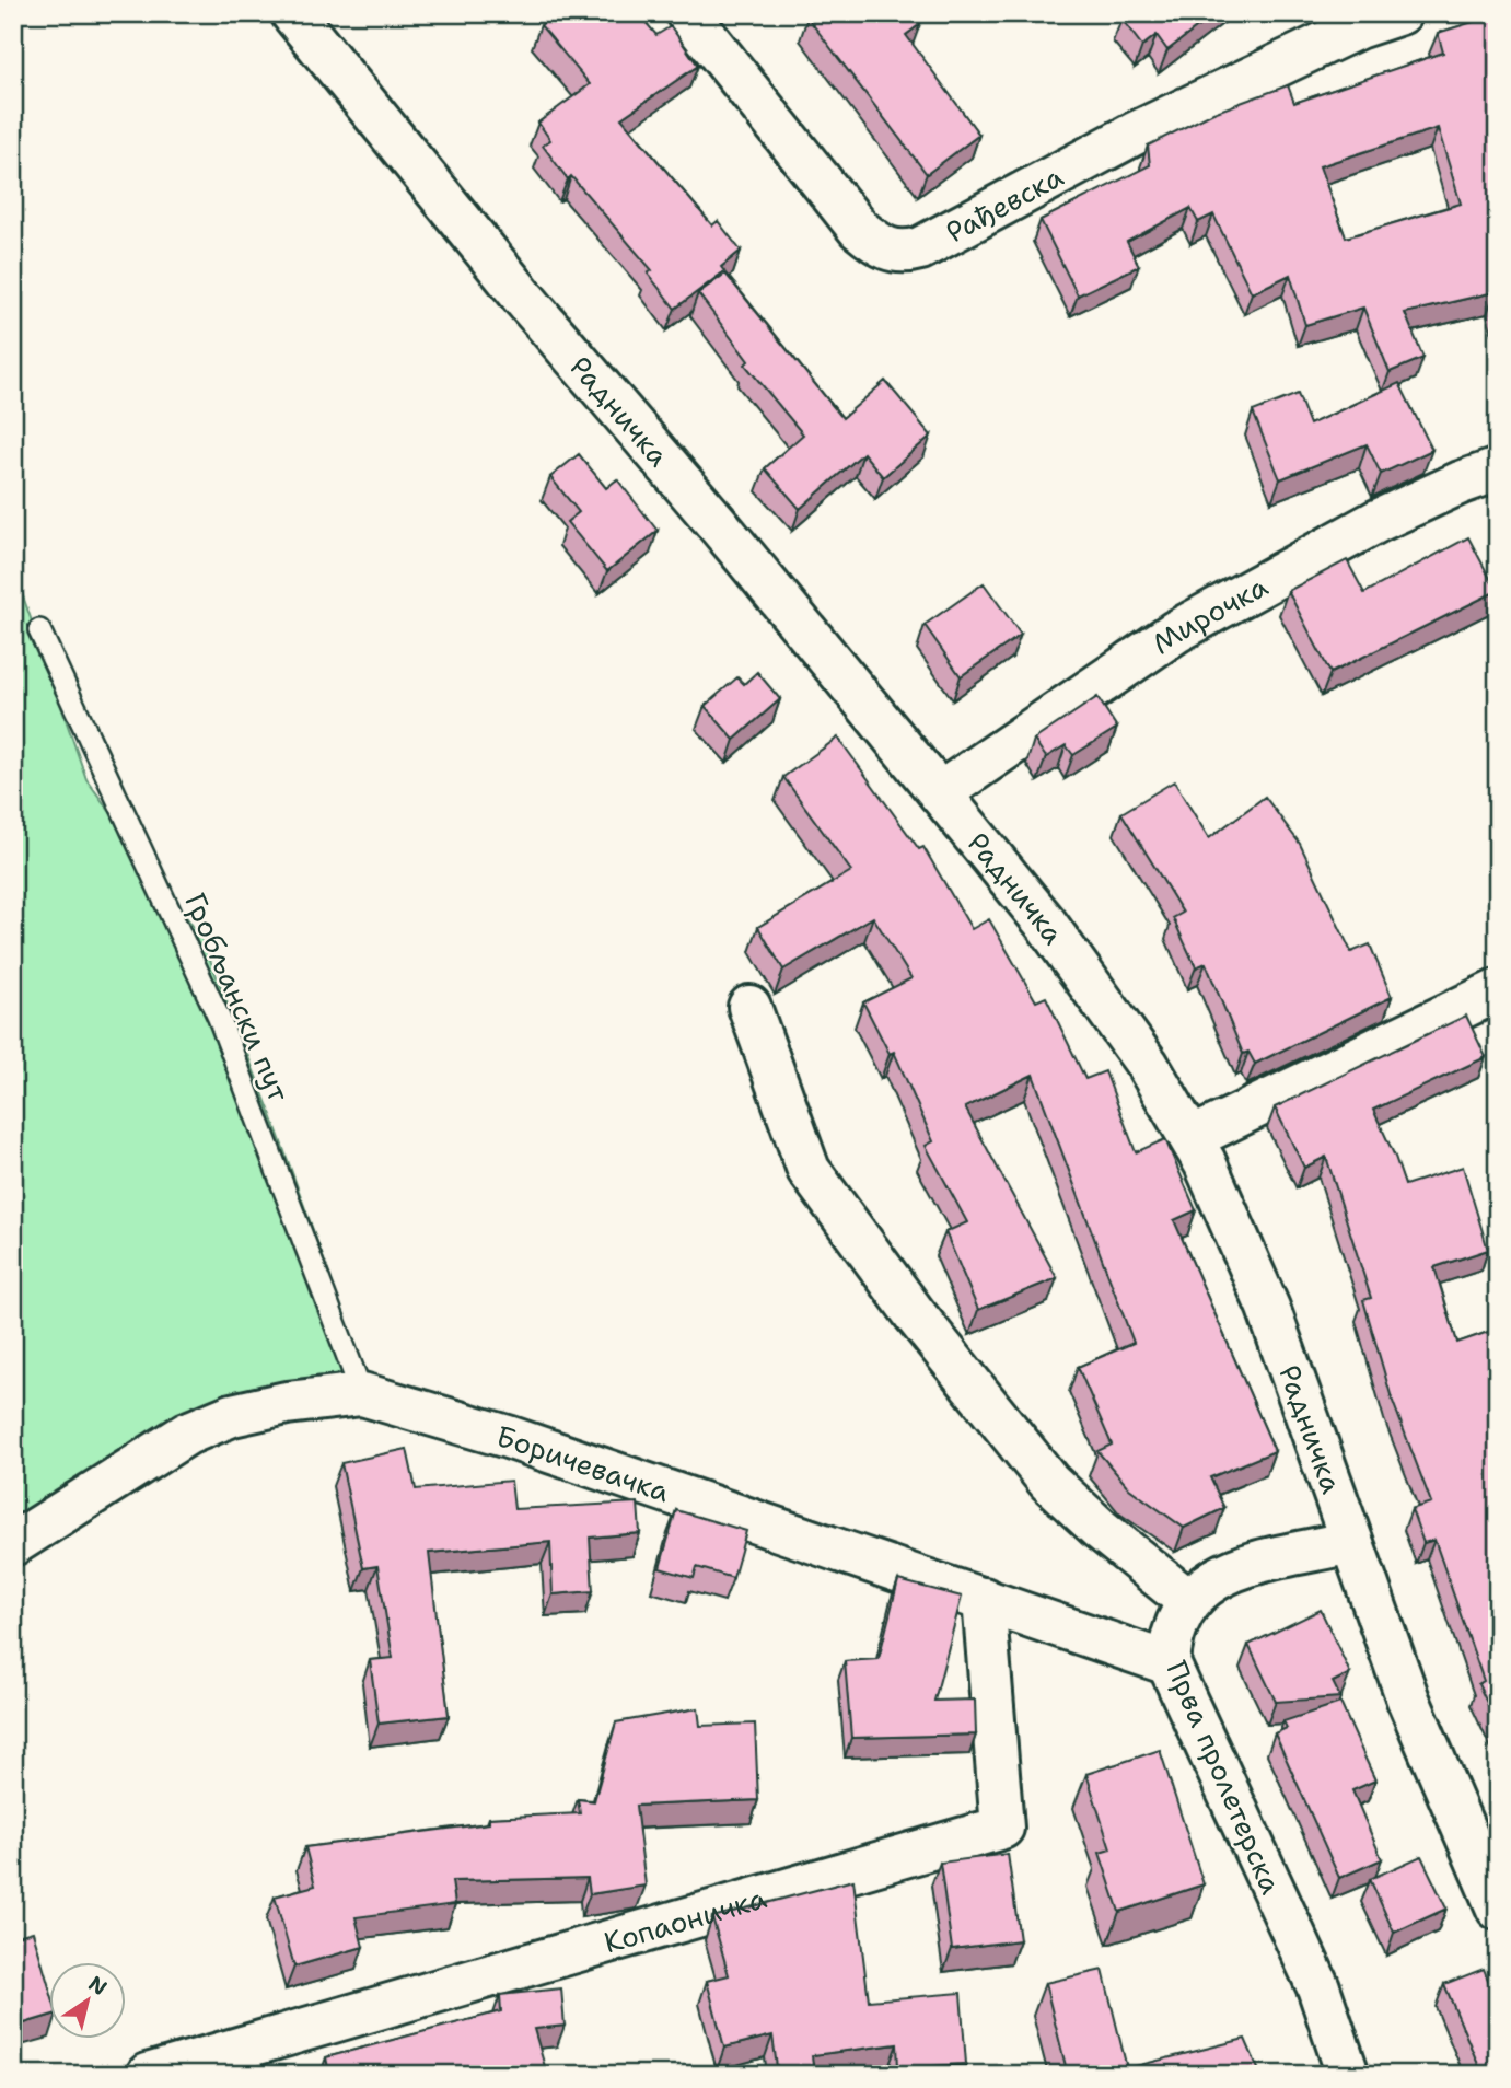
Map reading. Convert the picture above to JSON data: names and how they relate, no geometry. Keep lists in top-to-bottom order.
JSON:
{
  "streets": {
    "street": [
      "Рађевска",
      "Радничка",
      "Мирочка",
      "Боричевачка",
      "Прва пролетерска",
      "Копаоничка"
    ],
    "lane": ["Гробљански пут"]
  },
  "crossings": [
    ["Радничка", "Мирочка"],
    ["Радничка", "Прва пролетерска"],
    ["Гробљански пут", "Боричевачка"],
    ["Боричевачка", "Прва пролетерска"],
    ["Боричевачка", "Копаоничка"]
  ],
  "north": "top right"
}
